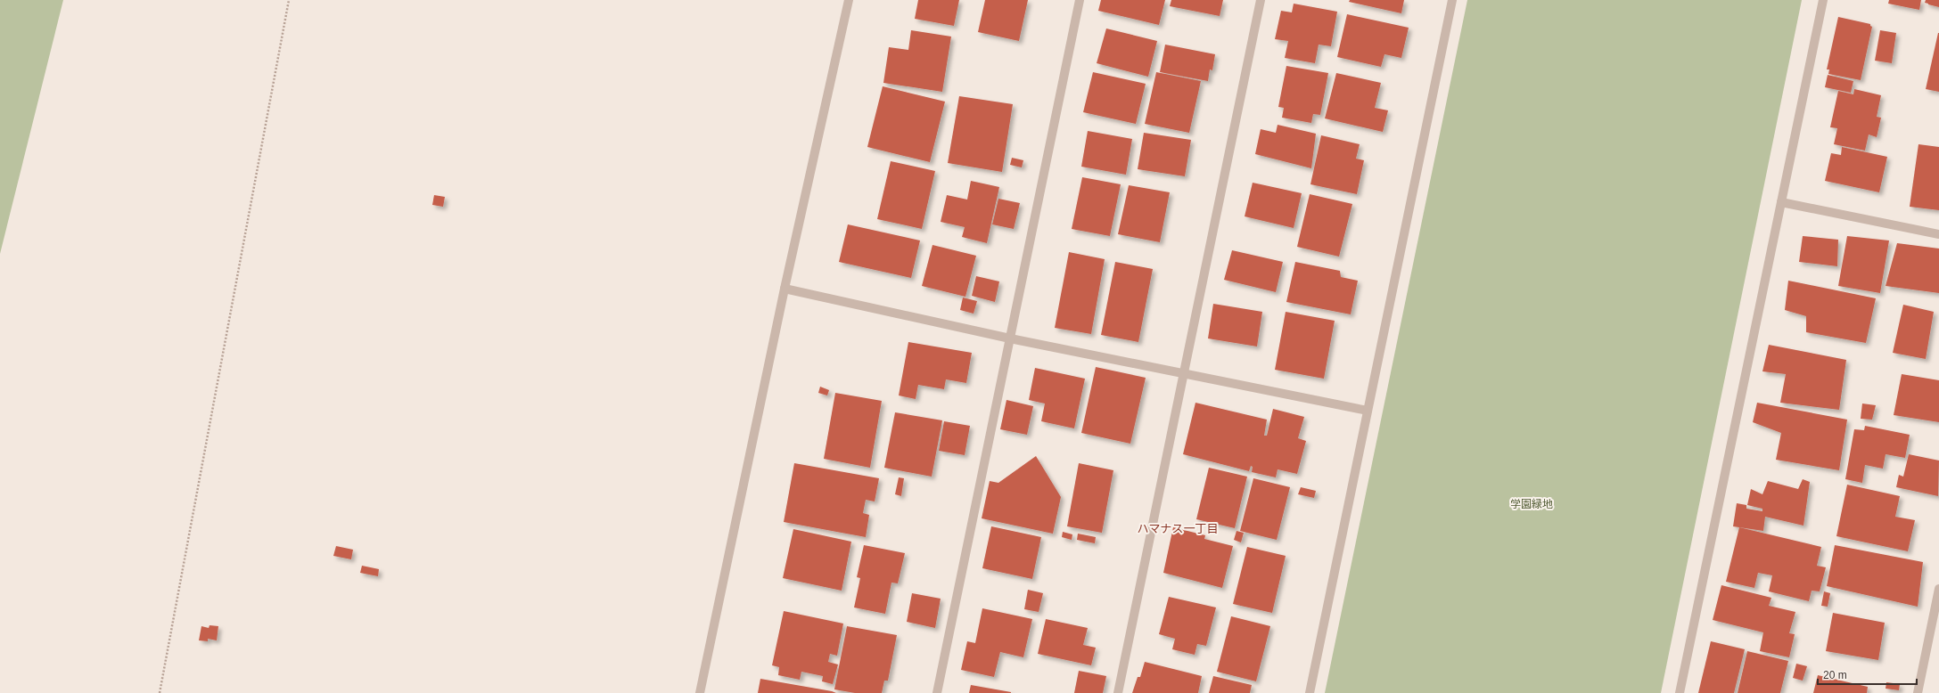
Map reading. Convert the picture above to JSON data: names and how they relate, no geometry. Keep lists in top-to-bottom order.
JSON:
{
  "districts": ["ハマナス一丁目"],
  "parks": ["学園緑地"],
  "scale_bar": "20 m"
}
